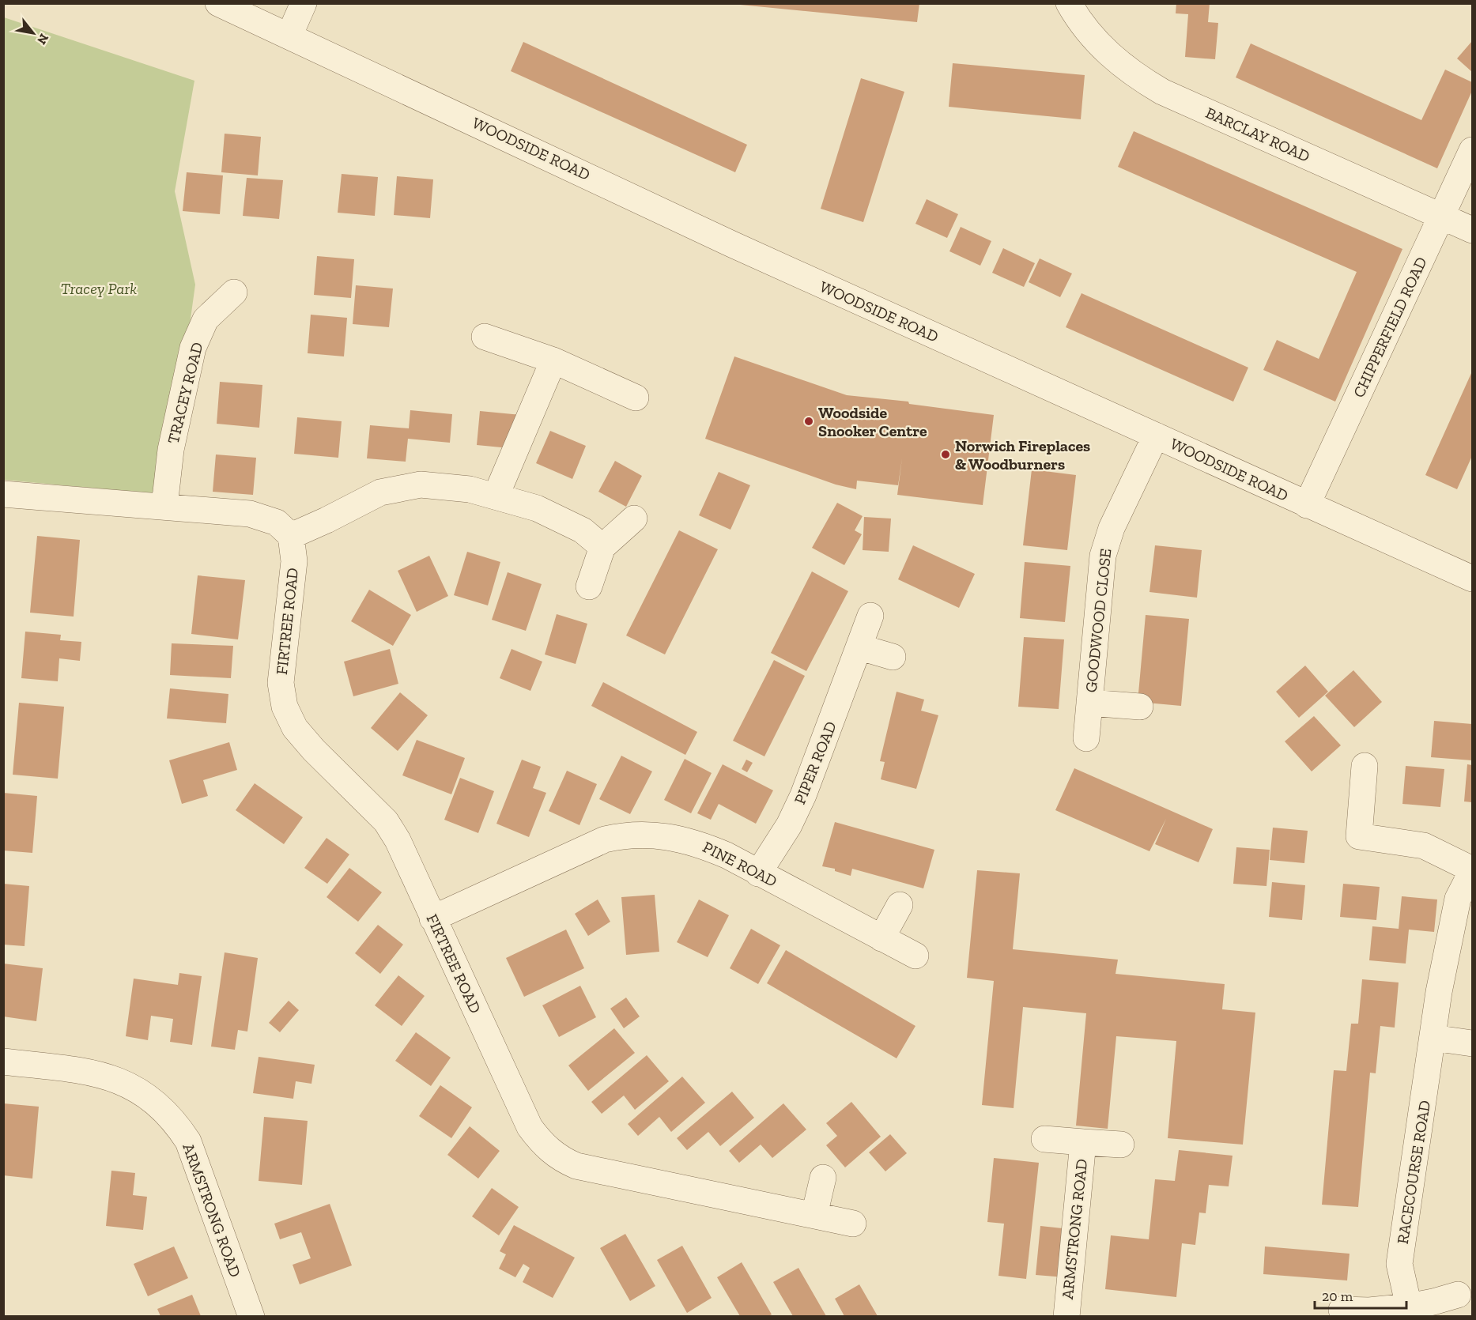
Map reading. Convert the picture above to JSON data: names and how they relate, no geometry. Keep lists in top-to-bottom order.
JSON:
{
  "streets": {
    "street": [
      "BARCLAY ROAD",
      "WOODSIDE ROAD",
      "CHIPPERFIELD ROAD",
      "TRACEY ROAD",
      "GOODWOOD CLOSE",
      "FIRTREE ROAD",
      "PIPER ROAD",
      "PINE ROAD",
      "RACECOURSE ROAD",
      "ARMSTRONG ROAD"
    ]
  },
  "crossings": [
    ["BARCLAY ROAD", "CHIPPERFIELD ROAD"],
    ["WOODSIDE ROAD", "CHIPPERFIELD ROAD"],
    ["WOODSIDE ROAD", "GOODWOOD CLOSE"],
    ["FIRTREE ROAD", "PINE ROAD"],
    ["PIPER ROAD", "PINE ROAD"]
  ],
  "parks": ["Tracey Park"],
  "places": ["Woodside Snooker Centre", "Norwich Fireplaces & Woodburners"],
  "scale_bar": "20 m",
  "north": "bottom right"
}
